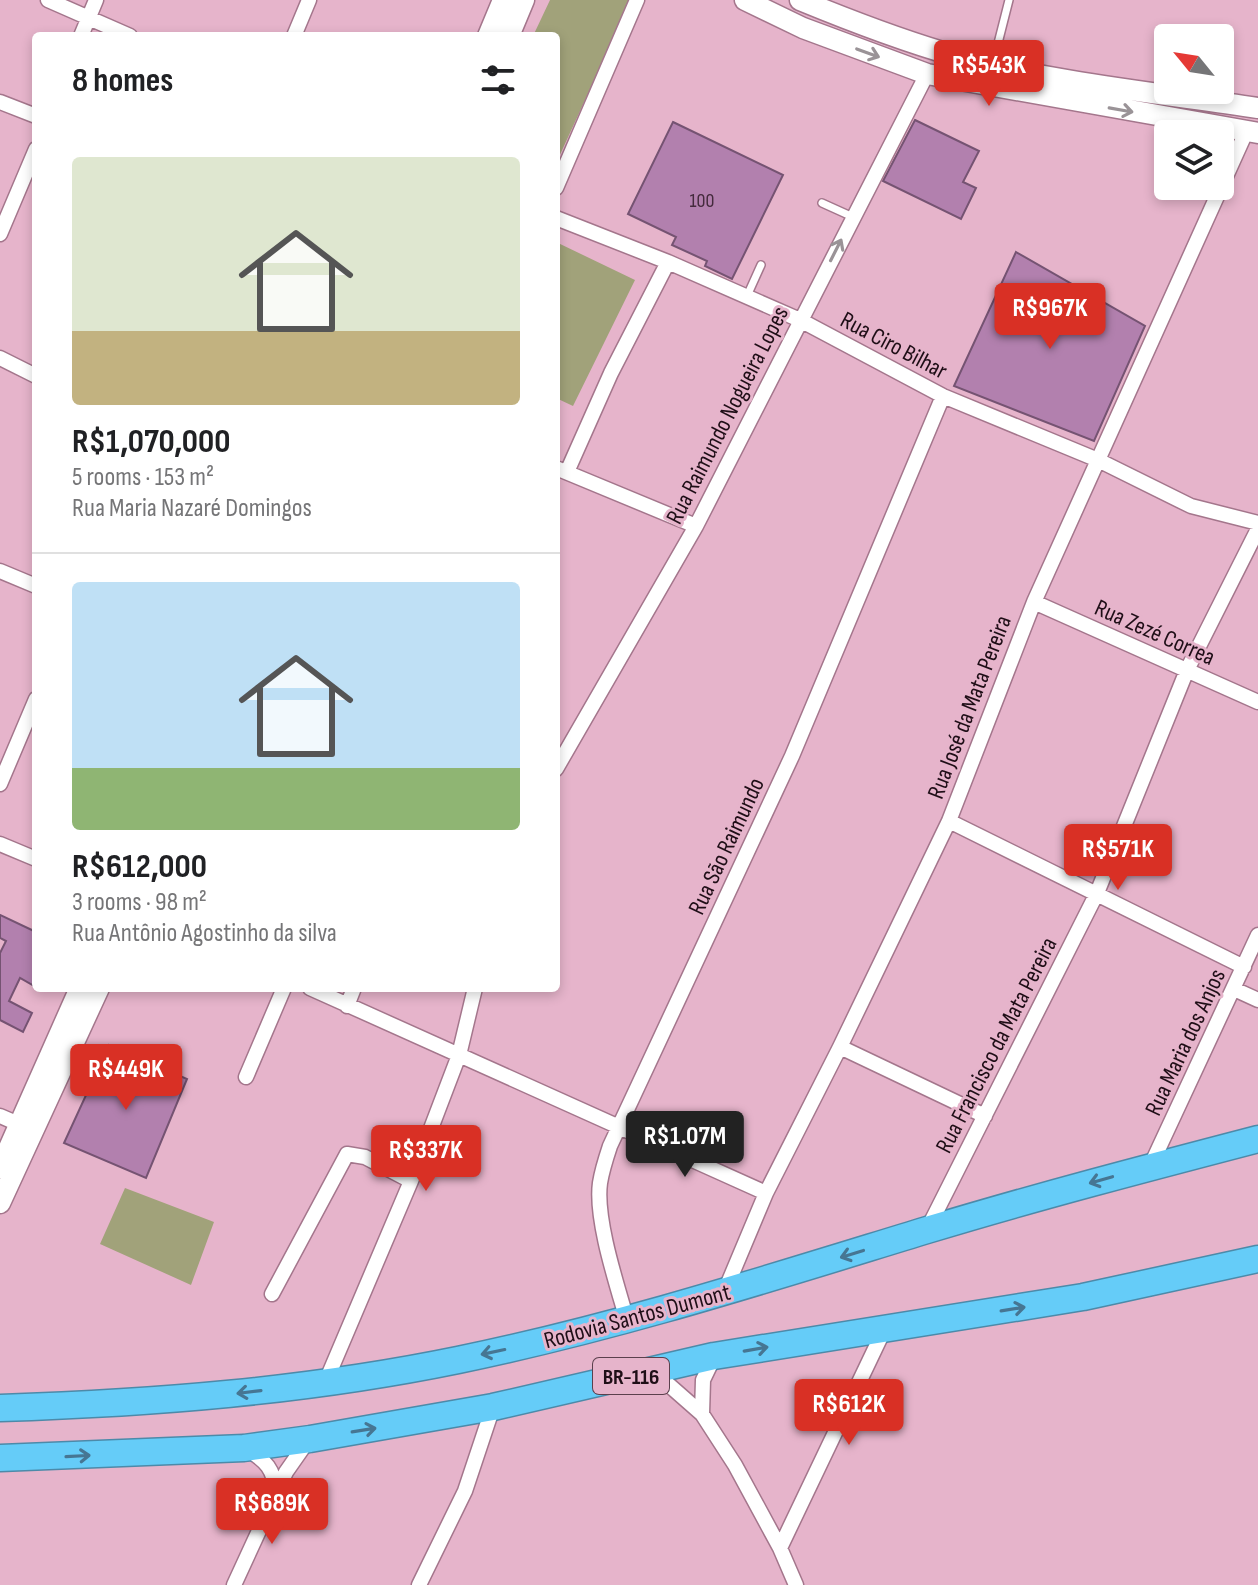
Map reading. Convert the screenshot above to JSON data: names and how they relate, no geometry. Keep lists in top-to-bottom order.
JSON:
{
  "streets": {
    "highway": ["Rodovia Santos Dumont", "BR-116"],
    "street": [
      "Rua Ciro Bilhar",
      "Rua Raimundo Nogueira Lopes",
      "Rua Zezé Correa",
      "Rua José da Mata Pereira",
      "Rua São Raimundo",
      "Rua Maria dos Anjos",
      "Rua Francisco da Mata Pereira"
    ]
  },
  "crossings": [
    ["Rua Ciro Bilhar", "Rua Raimundo Nogueira Lopes"],
    ["Rua Ciro Bilhar", "Rua José da Mata Pereira"],
    ["Rua Ciro Bilhar", "Rua São Raimundo"],
    ["Rua Zezé Correa", "Rua José da Mata Pereira"],
    ["Rua Zezé Correa", "Rua Francisco da Mata Pereira"],
    ["Rua José da Mata Pereira", "Rodovia Santos Dumont"],
    ["Rua São Raimundo", "Rodovia Santos Dumont"],
    ["Rua Maria dos Anjos", "Rodovia Santos Dumont"],
    ["Rua Francisco da Mata Pereira", "Rodovia Santos Dumont"]
  ],
  "house_numbers": ["100"],
  "north": "top left",
  "page": {
    "heading": "8 homes",
    "price": [
      "R$543K",
      "R$967K",
      "R$571K",
      "R$449K",
      "R$1.07M",
      "R$337K",
      "R$612K",
      "R$689K"
    ],
    "list": [
      {
        "name": "R$1,070,000",
        "note": "5 rooms · 153 m² · Rua Maria Nazaré Domingos"
      },
      {
        "name": "R$612,000",
        "note": "3 rooms · 98 m² · Rua Antônio Agostinho da silva"
      }
    ]
  }
}
